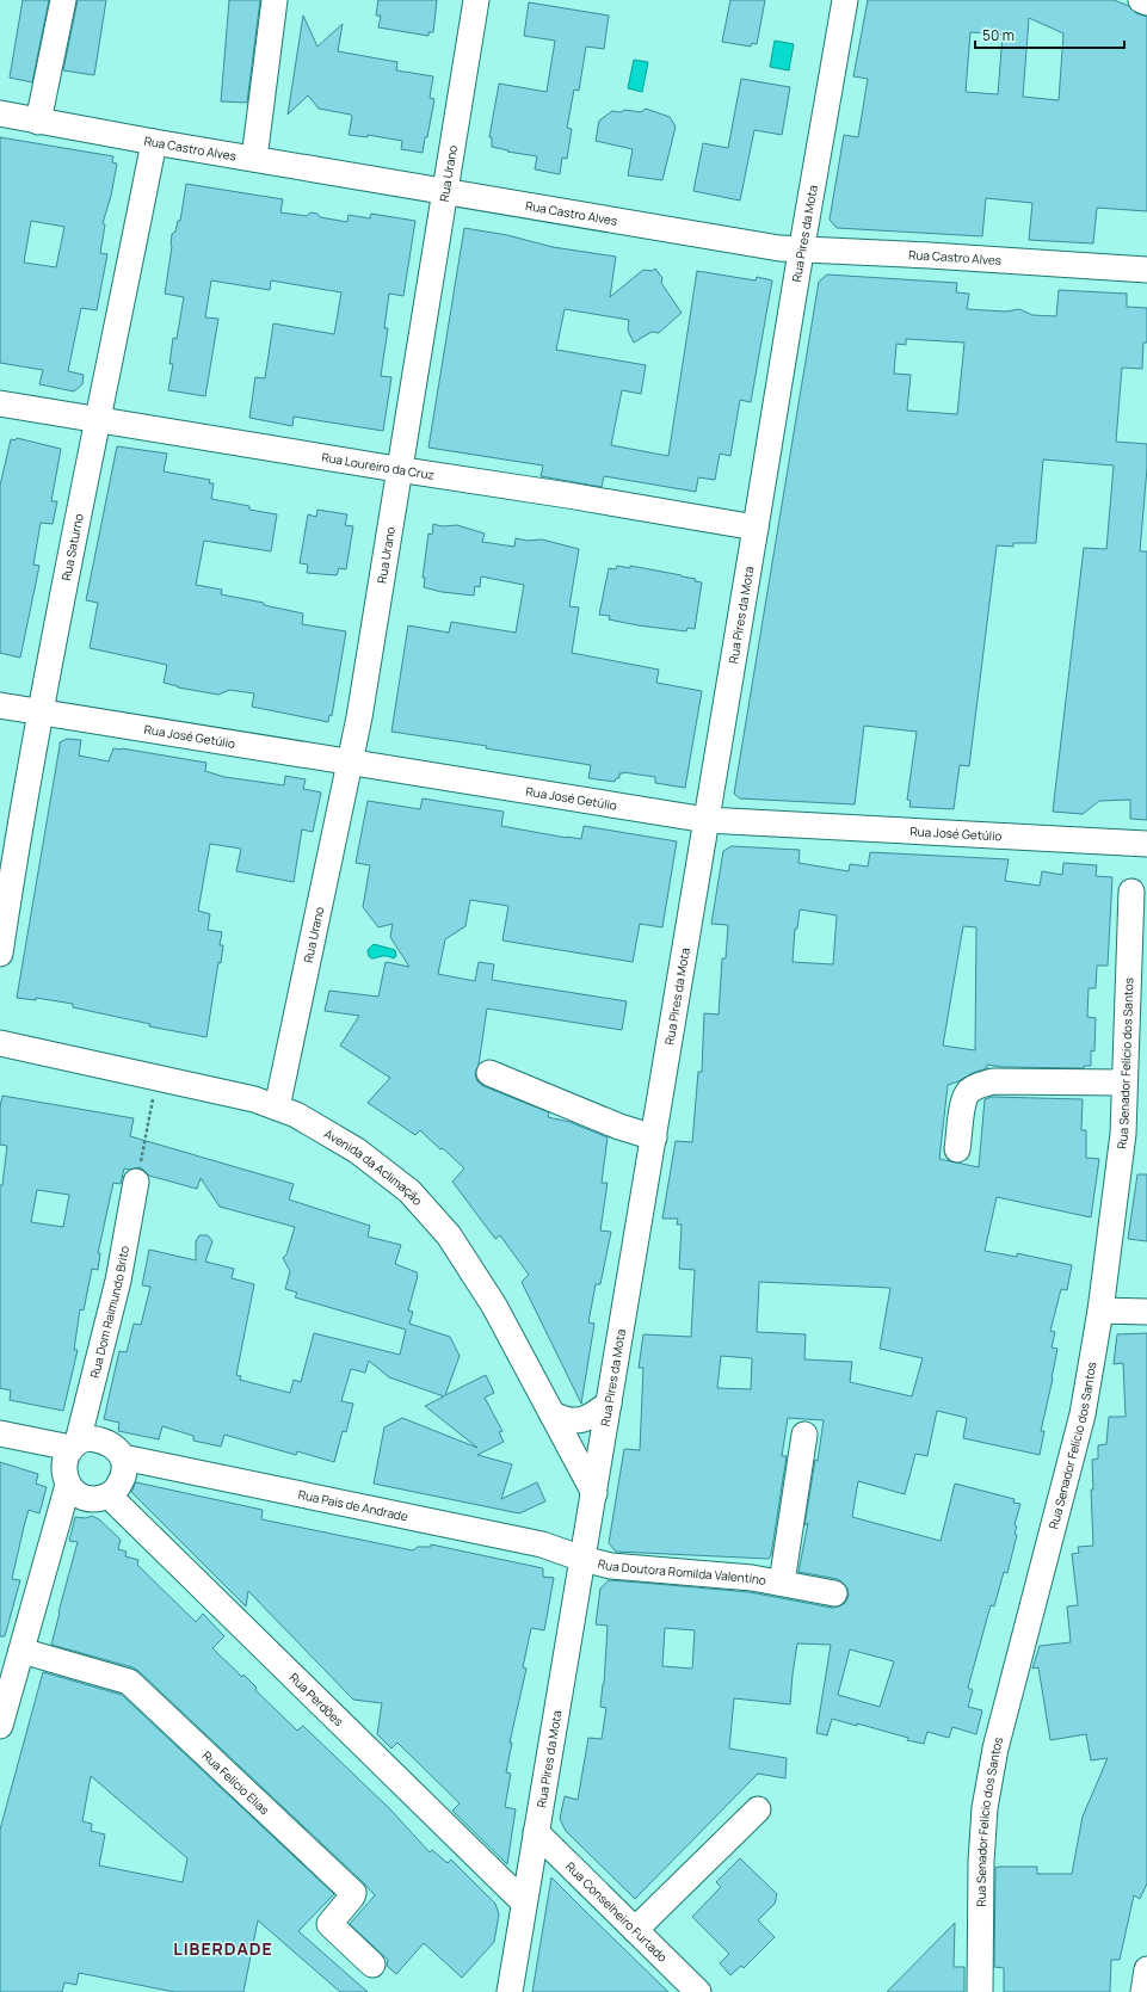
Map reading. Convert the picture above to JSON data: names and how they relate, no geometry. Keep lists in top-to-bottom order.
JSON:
{
  "streets": {
    "street": [
      "Rua Castro Alves",
      "Rua Urano",
      "Rua Pires da Mota",
      "Rua Loureiro da Cruz",
      "Rua Saturno",
      "Rua José Getúlio",
      "Rua Senador Felício dos Santos",
      "Avenida da Aclimação",
      "Rua Dom Raimundo Brito",
      "Rua Pais de Andrade",
      "Rua Doutora Romilda Valentino",
      "Rua Perdões",
      "Rua Felício Elias",
      "Rua Conselheiro Furtado"
    ]
  },
  "crossings": [
    ["Rua Castro Alves", "Rua Urano"],
    ["Rua Castro Alves", "Rua Pires da Mota"],
    ["Rua Castro Alves", "Rua Saturno"],
    ["Rua Urano", "Rua Loureiro da Cruz"],
    ["Rua Urano", "Rua José Getúlio"],
    ["Rua Urano", "Avenida da Aclimação"],
    ["Rua Pires da Mota", "Rua Loureiro da Cruz"],
    ["Rua Pires da Mota", "Rua José Getúlio"],
    ["Rua Pires da Mota", "Avenida da Aclimação"],
    ["Rua Pires da Mota", "Rua Pais de Andrade"],
    ["Rua Pires da Mota", "Rua Doutora Romilda Valentino"],
    ["Rua Pires da Mota", "Rua Perdões"],
    ["Rua Pires da Mota", "Rua Conselheiro Furtado"],
    ["Rua Loureiro da Cruz", "Rua Saturno"],
    ["Rua Saturno", "Rua José Getúlio"],
    ["Rua Dom Raimundo Brito", "Rua Pais de Andrade"],
    ["Rua Dom Raimundo Brito", "Rua Perdões"],
    ["Rua Pais de Andrade", "Rua Doutora Romilda Valentino"],
    ["Rua Pais de Andrade", "Rua Perdões"]
  ],
  "districts": ["LIBERDADE"],
  "scale_bar": "50 m"
}
